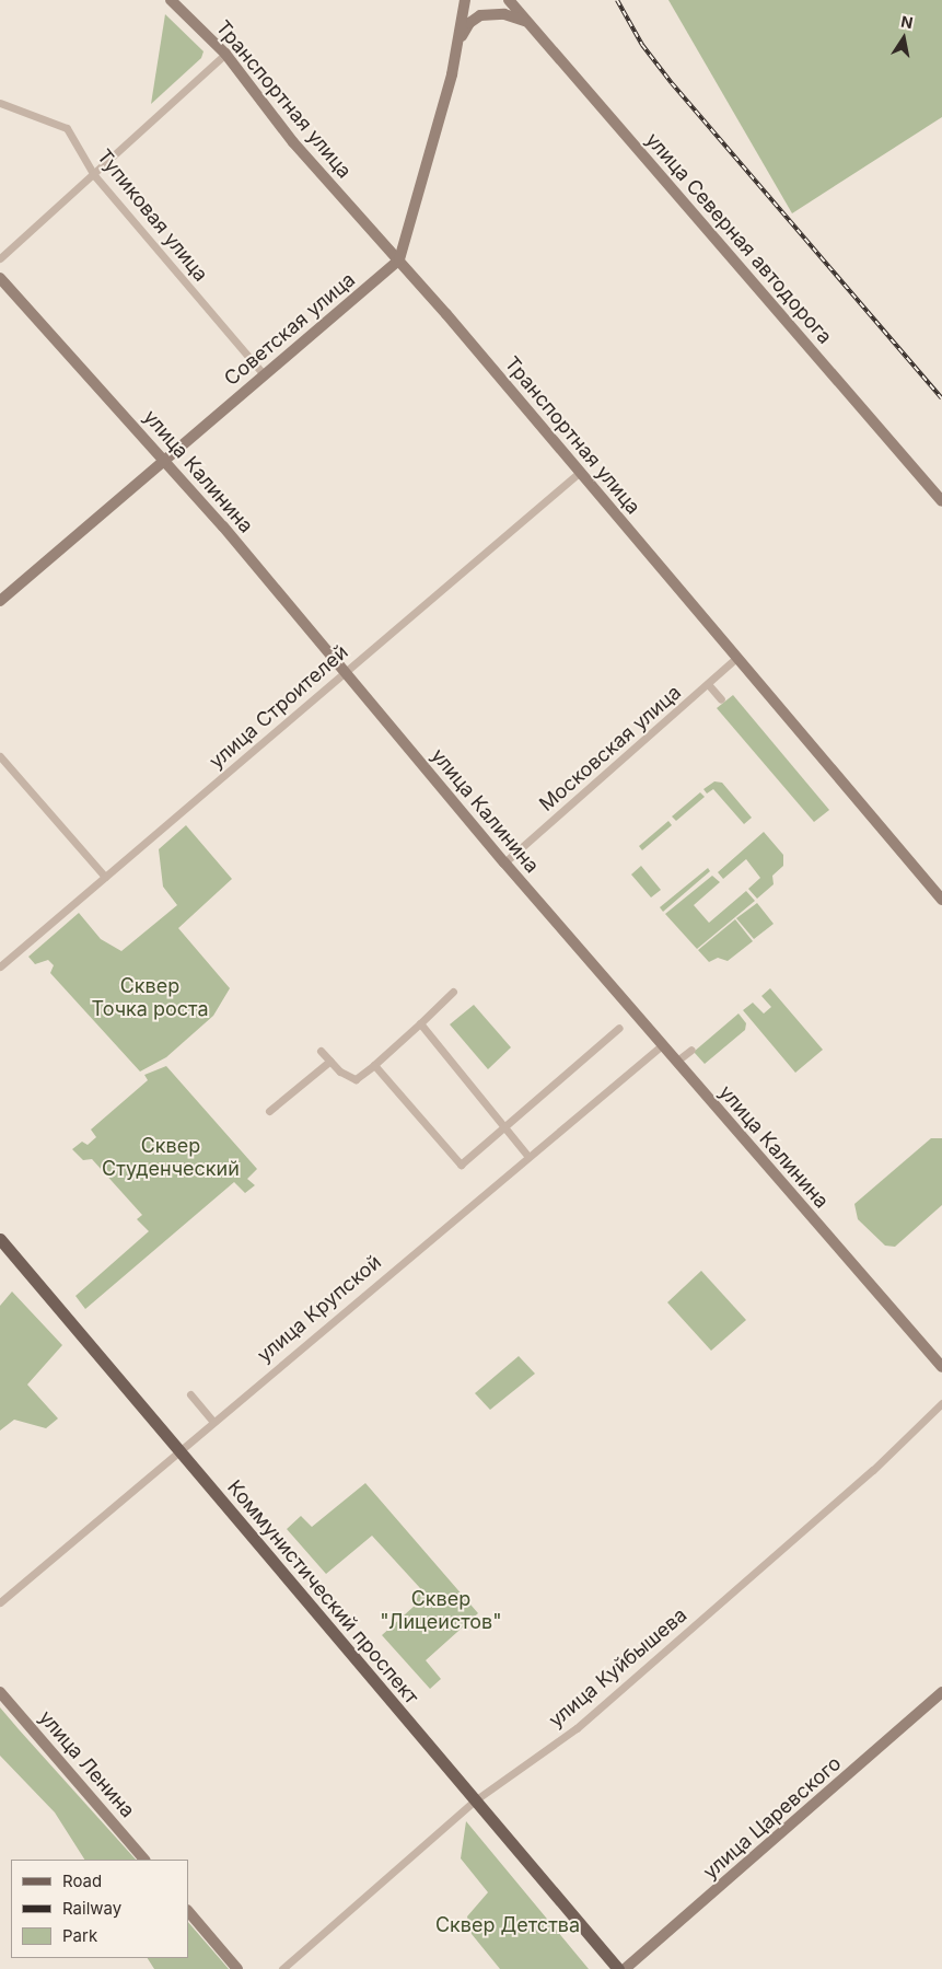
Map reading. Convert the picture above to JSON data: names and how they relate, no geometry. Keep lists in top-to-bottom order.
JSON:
{
  "streets": {
    "main road": ["Коммунистический проспект"],
    "street": [
      "Транспортная улица",
      "Тупиковая улица",
      "улица Северная автодорога",
      "Советская улица",
      "улица Калинина",
      "улица Строителей",
      "Московская улица",
      "улица Крупской",
      "улица Куйбышева",
      "улица Ленина",
      "улица Царевского"
    ]
  },
  "crossings": [
    ["Транспортная улица", "Советская улица"],
    ["Транспортная улица", "улица Строителей"],
    ["Транспортная улица", "Московская улица"],
    ["Тупиковая улица", "Советская улица"],
    ["Советская улица", "улица Калинина"],
    ["улица Калинина", "улица Строителей"],
    ["улица Калинина", "Московская улица"],
    ["улица Калинина", "улица Крупской"],
    ["улица Крупской", "Коммунистический проспект"],
    ["Коммунистический проспект", "улица Куйбышева"]
  ],
  "parks": [
    "Сквер Точка роста",
    "Сквер Студенческий",
    "Сквер \"Лицеистов\"",
    "Сквер Детства"
  ],
  "legend": ["Road", "Railway", "Park"],
  "north": "top"
}
